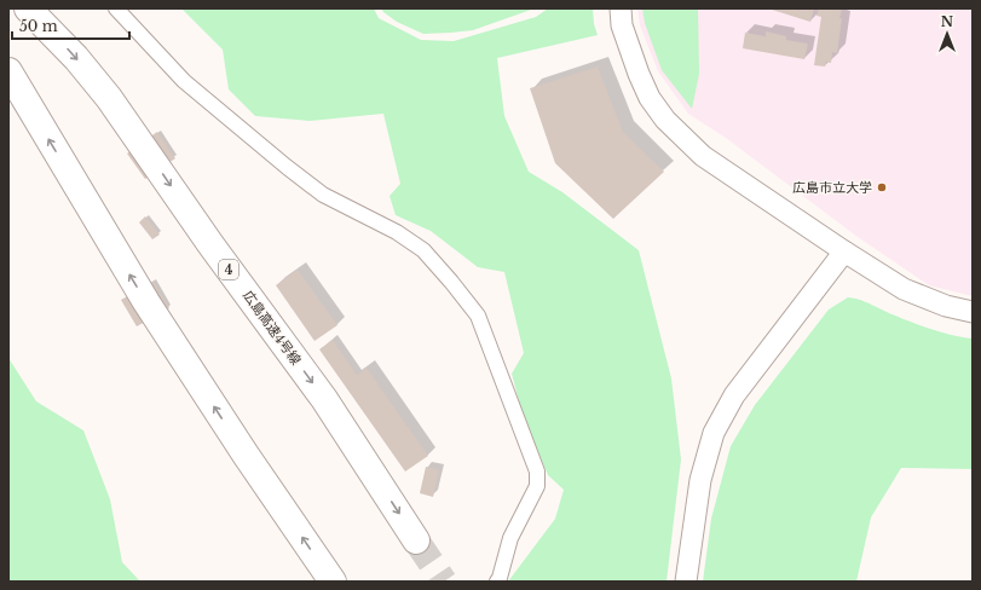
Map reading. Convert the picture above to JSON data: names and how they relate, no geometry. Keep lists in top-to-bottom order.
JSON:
{
  "streets": {
    "highway": ["4", "広島高速4号線"]
  },
  "places": ["広島市立大学"],
  "scale_bar": "50 m",
  "north": "top"
}
